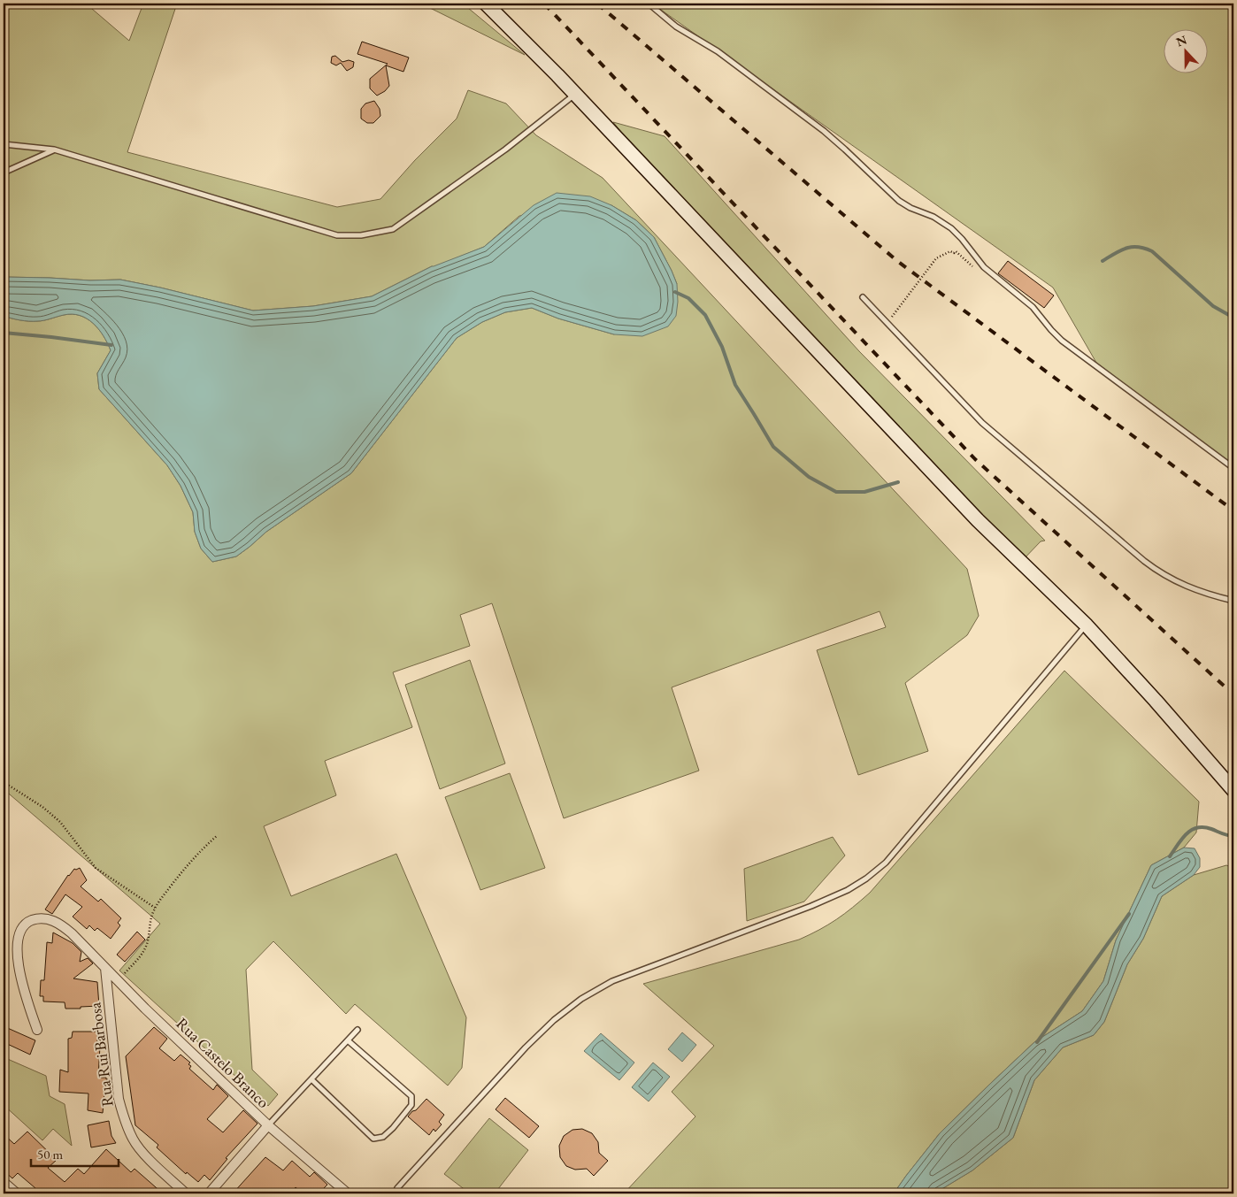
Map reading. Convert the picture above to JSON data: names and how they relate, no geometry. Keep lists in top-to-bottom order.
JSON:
{
  "streets": {
    "street": ["Rua Rui Barbosa", "Rua Castelo Branco"]
  },
  "crossings": [
    ["Rua Rui Barbosa", "Rua Castelo Branco"]
  ],
  "scale_bar": "50 m",
  "north": "top"
}
